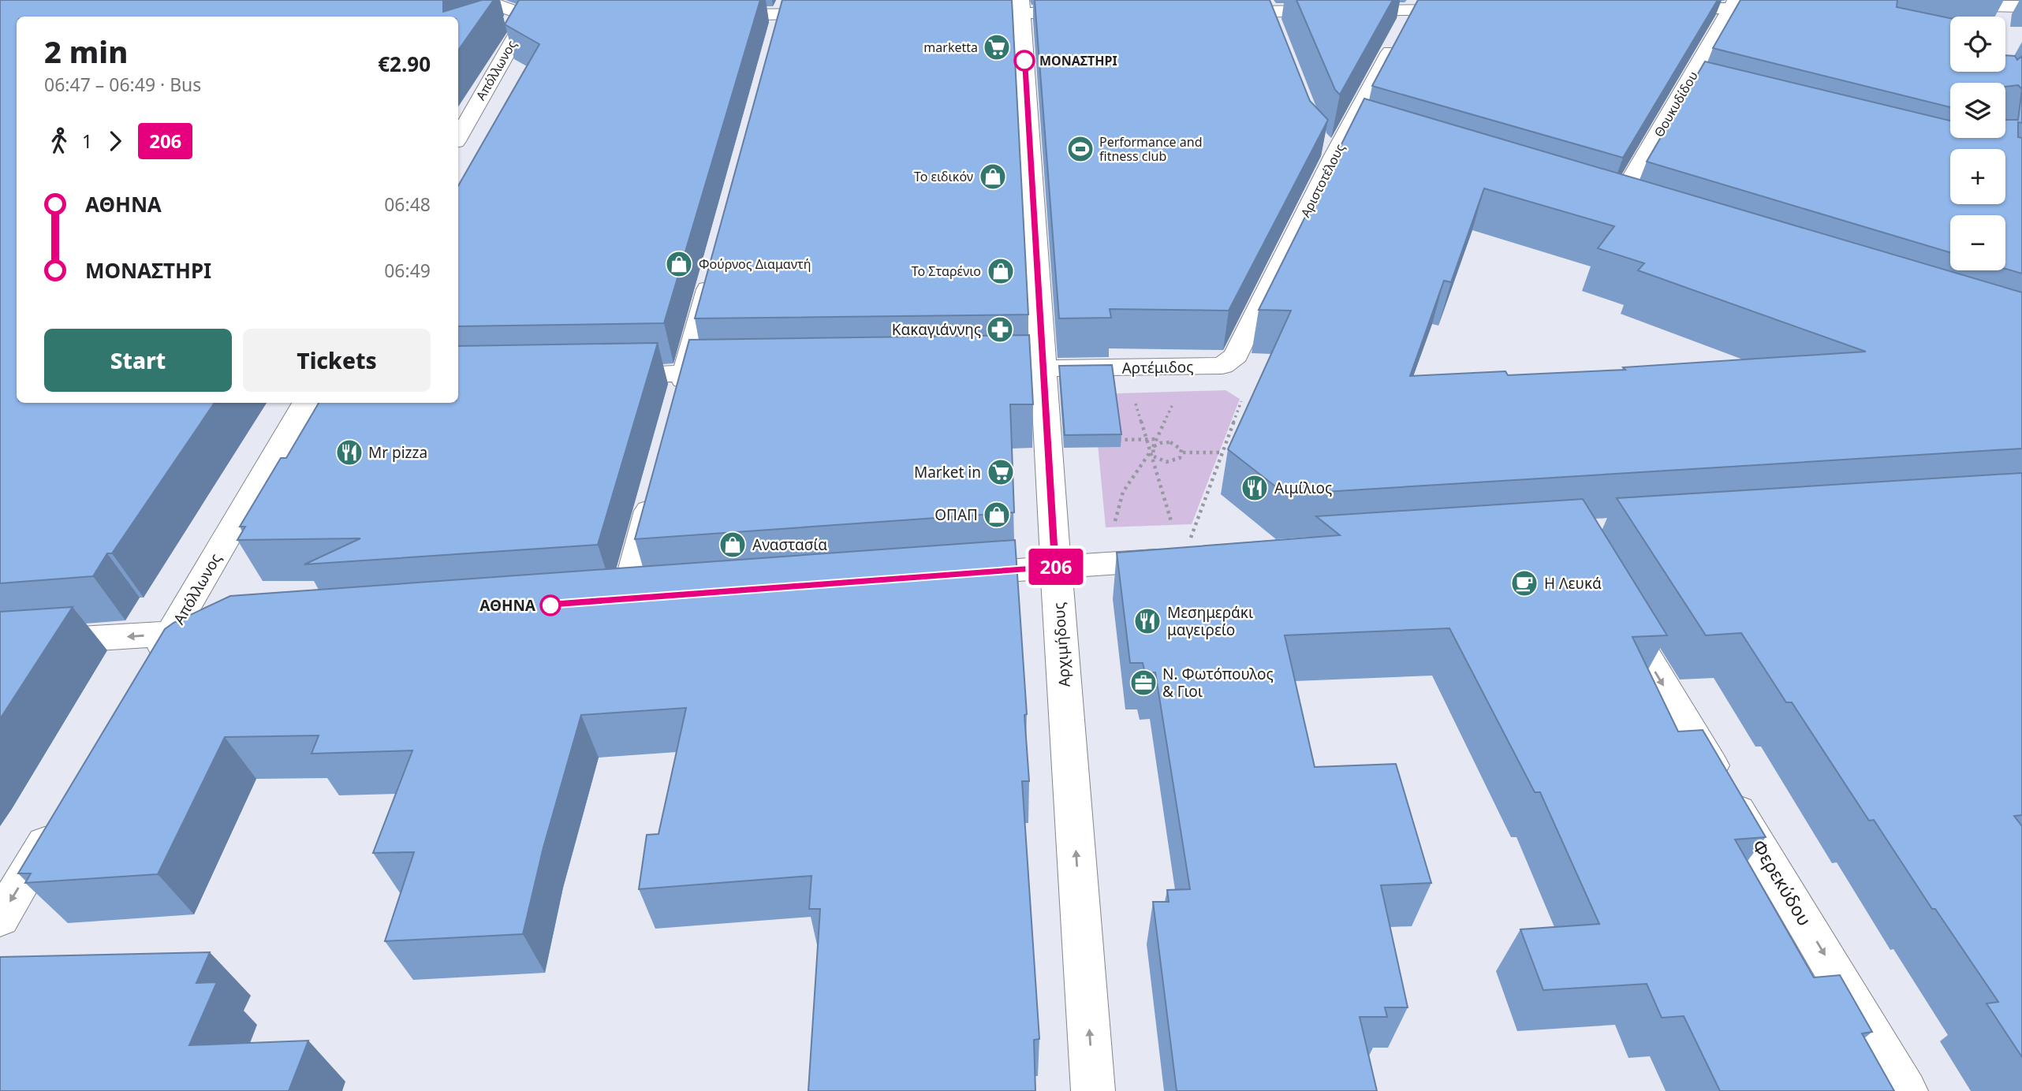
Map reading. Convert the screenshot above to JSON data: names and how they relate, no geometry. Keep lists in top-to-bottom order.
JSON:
{
  "streets": {
    "street": [
      "Απόλλωνος",
      "Θουκυδίδου",
      "Αριστοτέλους",
      "Αρτέμιδος",
      "Αρχιμήδους",
      "Φερεκύδου"
    ]
  },
  "crossings": [
    ["Αριστοτέλους", "Αρτέμιδος"],
    ["Αρτέμιδος", "Αρχιμήδους"]
  ],
  "one_way": ["Αρχιμήδους", "Φερεκύδου"],
  "places": {
    "supermarket": ["marketta", "Market in"],
    "other": ["ΜΟΝΑΣΤΗΡΙ", "ΑΘΗΝΑ"],
    "sports": ["Performance and fitness club"],
    "shop": [
      "Το ειδικόν",
      "Φούρνος Διαμαντή",
      "Το Σταρένιο",
      "ΟΠΑΠ",
      "Αναστασία"
    ],
    "pharmacy": ["Κακαγιάννης"],
    "restaurant": ["Mr pizza", "Αιμίλιος", "Μεσημεράκι μαγειρείο"],
    "cafe": ["Η Λευκά"],
    "office": ["Ν. Φωτόπουλος & Γιοι"]
  },
  "lines": ["bus line 206"],
  "page": {
    "on_map": "206",
    "map_buttons": ["+", "−"],
    "heading": ["2 min", "06:47 – 06:49 · Bus", "€2.90"],
    "legs": ["1", "206"],
    "list": [
      {
        "name": "ΑΘΗΝΑ",
        "value": "06:48"
      },
      {
        "name": "ΜΟΝΑΣΤΗΡΙ",
        "value": "06:49"
      }
    ],
    "buttons": ["Start", "Tickets"]
  }
}
